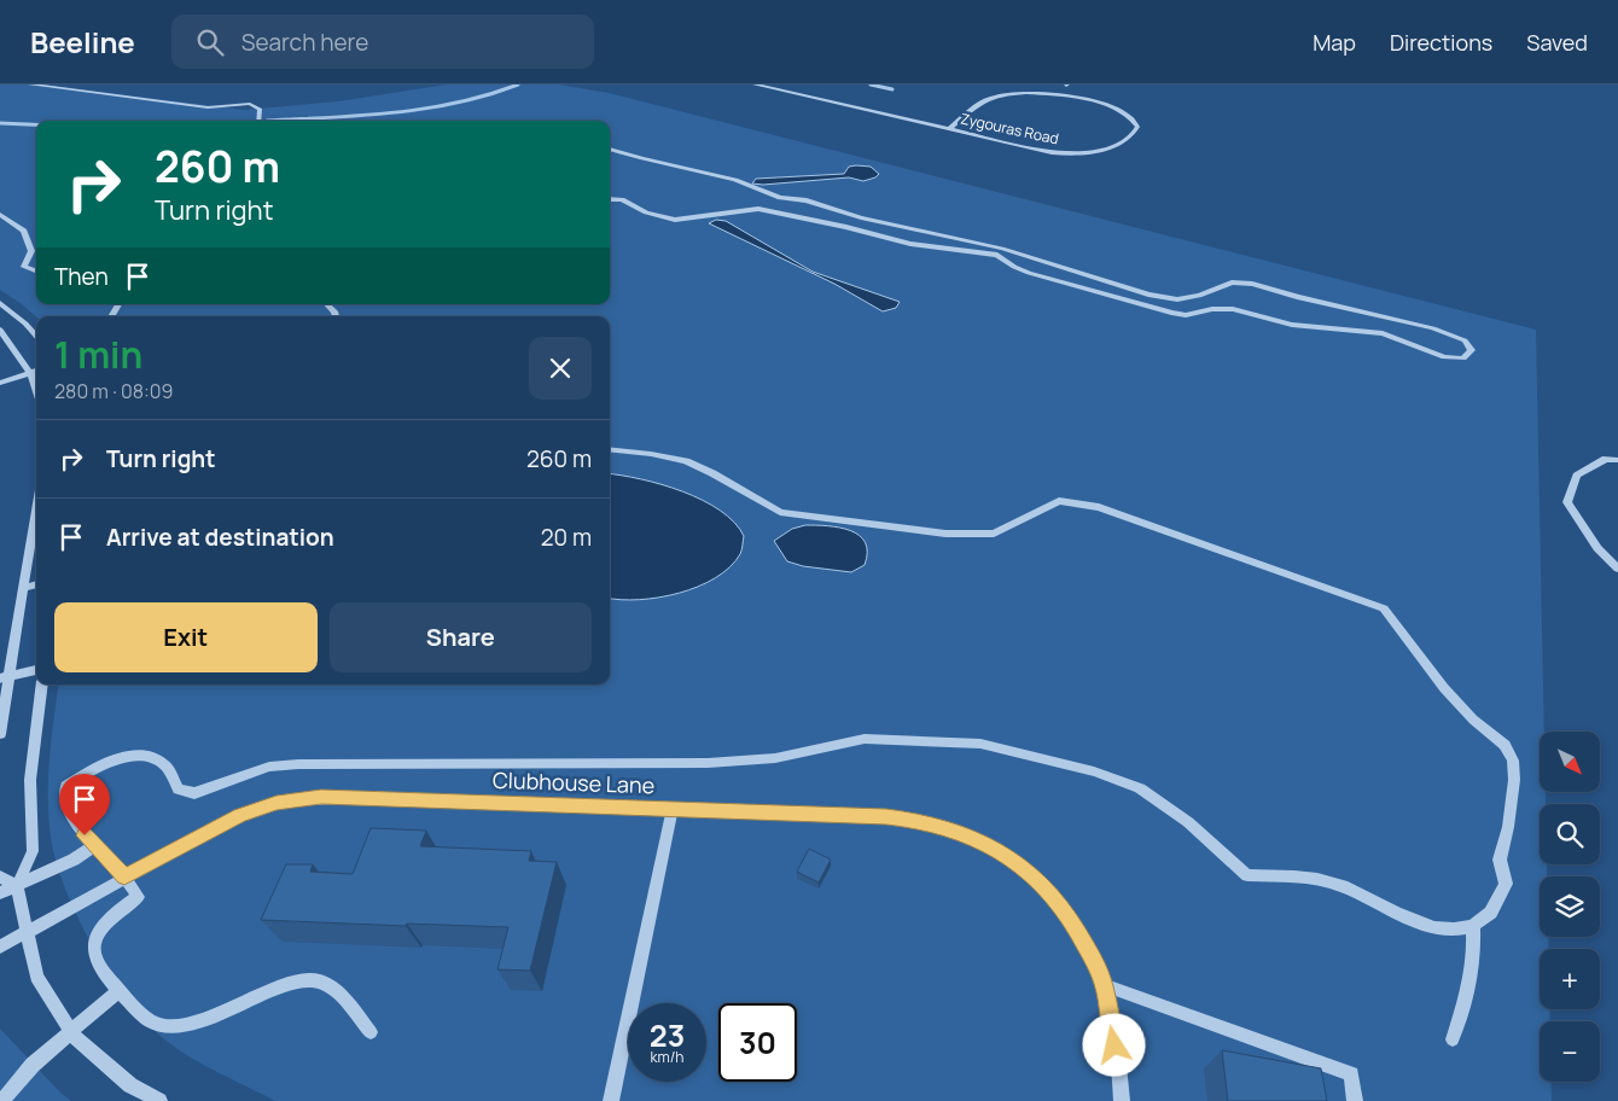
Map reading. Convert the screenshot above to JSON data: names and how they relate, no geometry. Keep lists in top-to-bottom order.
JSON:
{
  "streets": {
    "street": ["Zygouras Road", "Clubhouse Lane"]
  },
  "north": "bottom right",
  "page": {
    "header": "Beeline",
    "search": "Search here",
    "nav": ["Map", "Directions", "Saved"],
    "turn": ["260 m", "Turn right"],
    "then": "Then",
    "heading": ["1 min", "280 m · 08:09"],
    "list": [
      {
        "name": "Turn right",
        "value": "260 m"
      },
      {
        "name": "Arrive at destination",
        "value": "20 m"
      }
    ],
    "buttons": ["Exit", "Share"],
    "map_buttons": ["+", "−"],
    "speed": "23 km/h",
    "limit": "30"
  }
}
